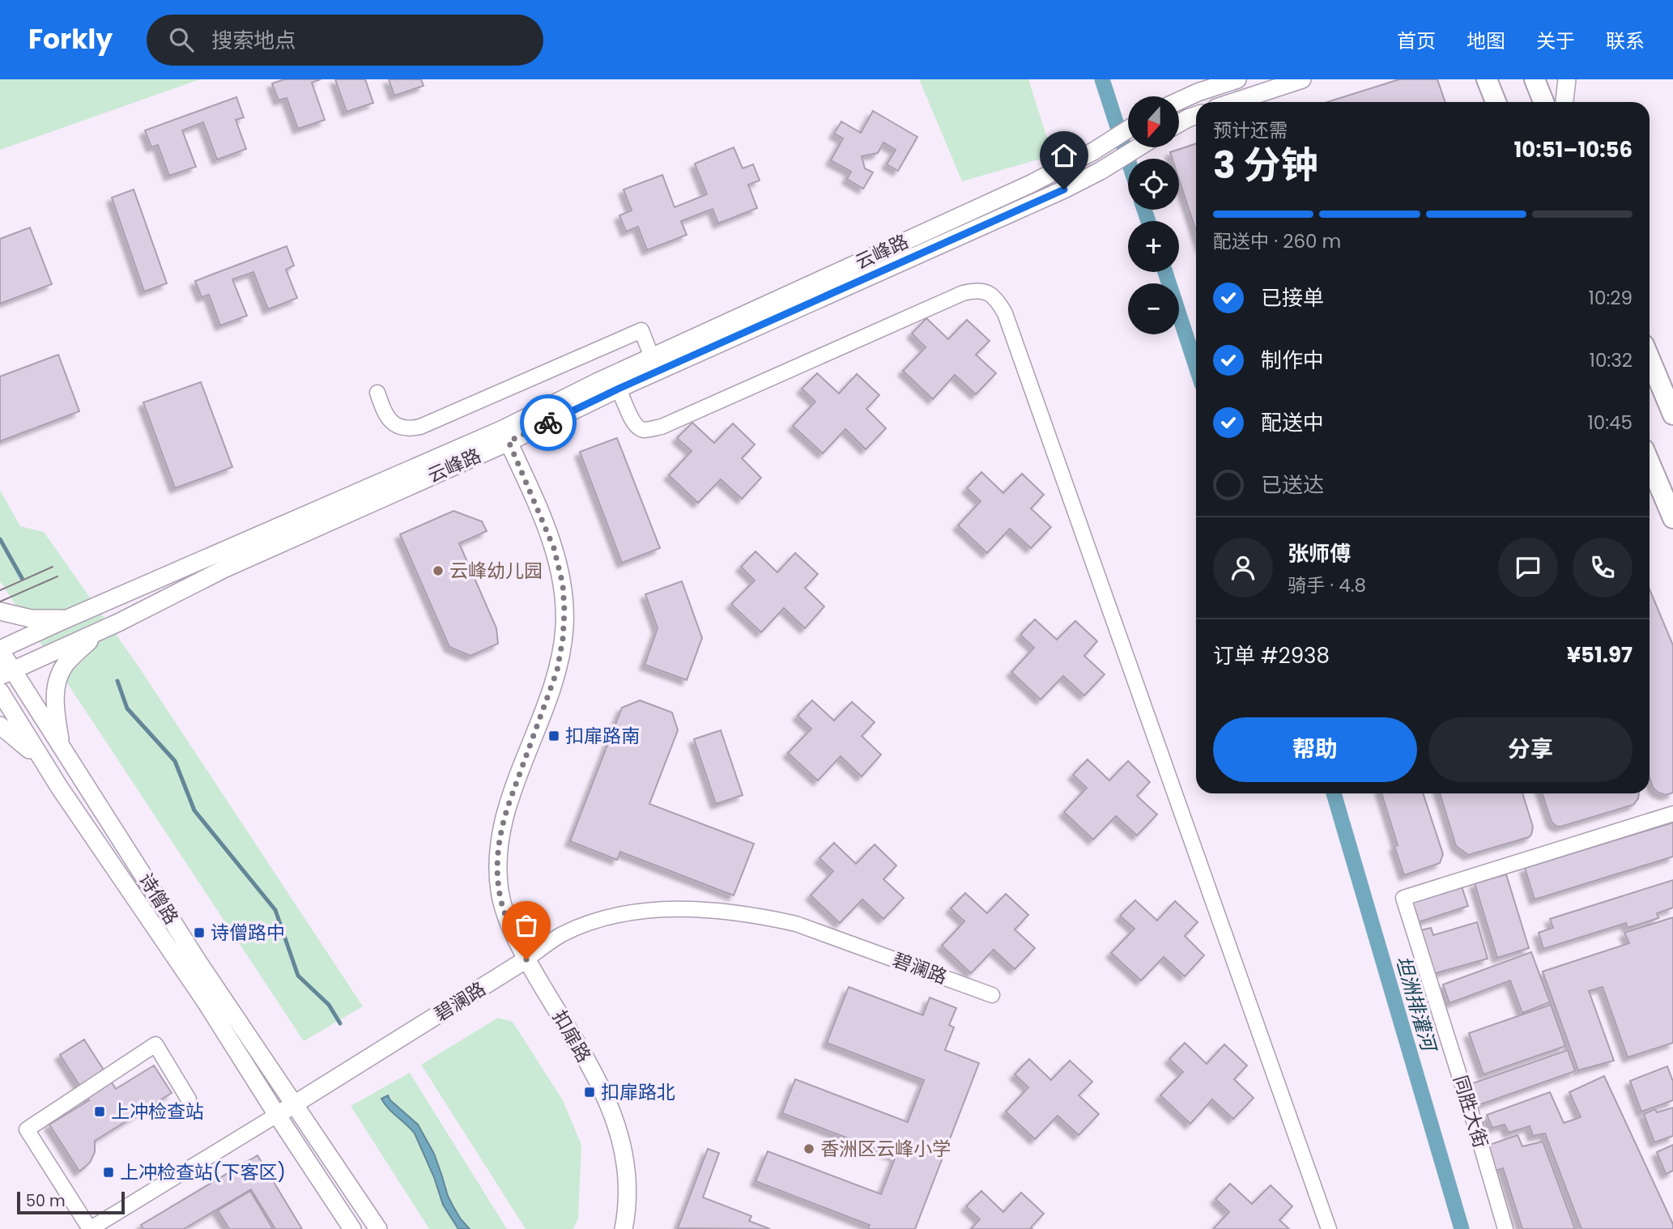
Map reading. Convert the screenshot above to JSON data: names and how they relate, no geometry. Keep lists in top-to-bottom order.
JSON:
{
  "streets": {
    "street": [
      "云峰路",
      "诗僧路",
      "碧澜路",
      "扣扉路",
      "同胜大街"
    ]
  },
  "crossings": [
    ["云峰路", "诗僧路"],
    ["云峰路", "扣扉路"],
    ["诗僧路", "碧澜路"],
    ["碧澜路", "扣扉路"]
  ],
  "water": ["坦洲排灌河"],
  "places": {
    "other": ["云峰幼儿园", "香洲区云峰小学"],
    "transit": [
      "扣扉路南",
      "诗僧路中",
      "扣扉路北",
      "上冲检查站",
      "上冲检查站(下客区)"
    ]
  },
  "scale_bar": "50 m",
  "north": "bottom",
  "page": {
    "header": "Forkly",
    "search": "搜索地点",
    "nav": [
      "首页",
      "地图",
      "关于",
      "联系"
    ],
    "map_buttons": ["+", "−"],
    "heading": ["3 分钟", "预计还需", "10:51–10:56"],
    "panel": [
      "张师傅",
      "骑手 · 4.8",
      "订单 #2938",
      "¥51.97"
    ],
    "bar": "配送中 · 260 m",
    "list": [
      ["已接单", "10:29"],
      ["制作中", "10:32"],
      ["配送中", "10:45"],
      "已送达"
    ],
    "buttons": ["帮助", "分享"],
    "scale": "50 m"
  }
}
